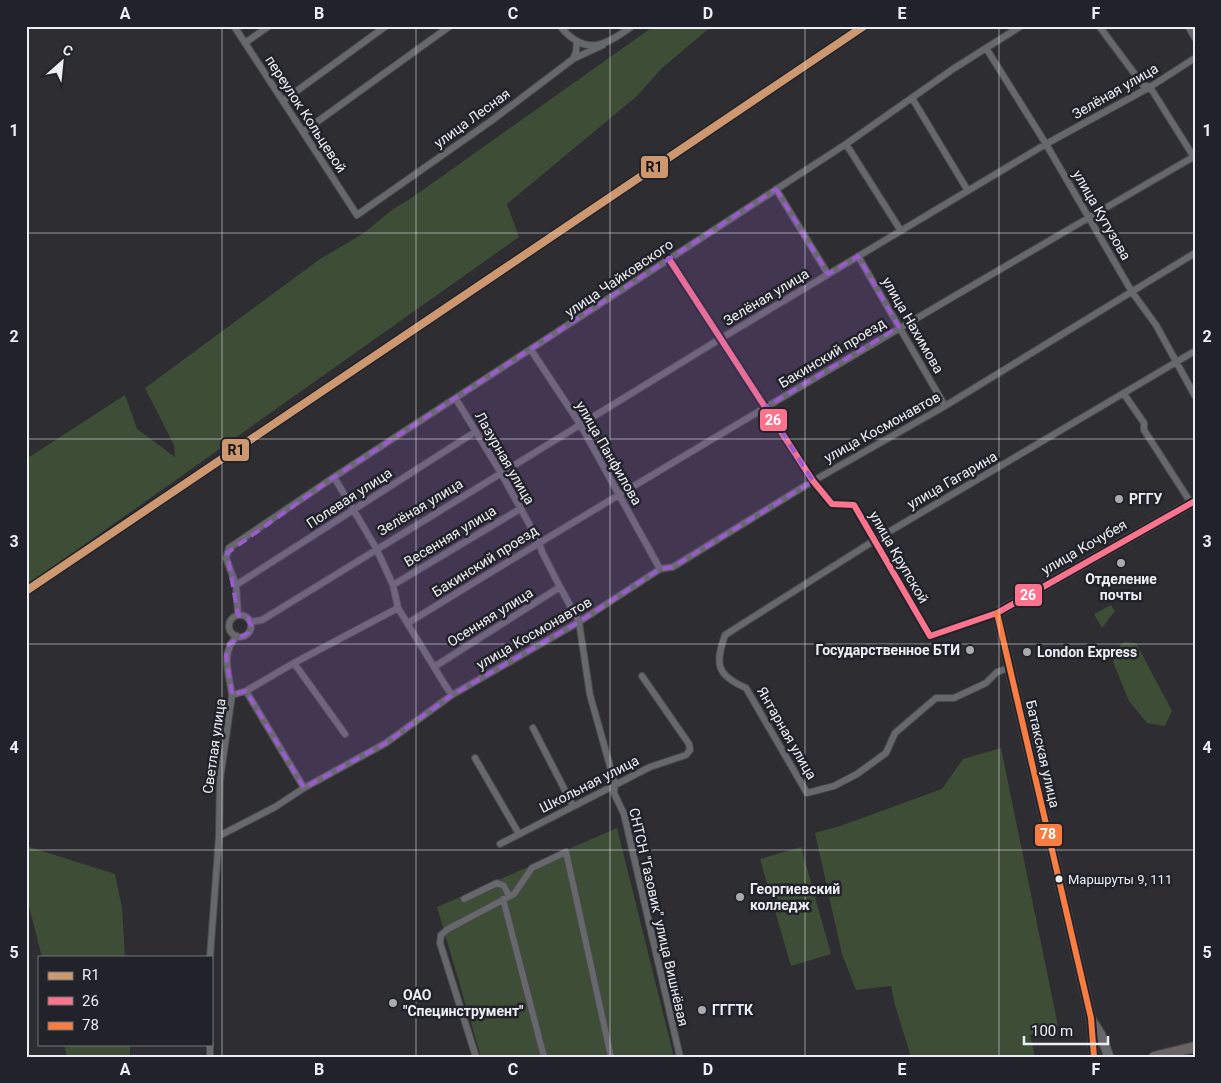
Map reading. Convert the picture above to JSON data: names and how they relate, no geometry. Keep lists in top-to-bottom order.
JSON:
{
  "streets": {
    "main road": ["улица Кочубея", "Батакская улица"],
    "street": [
      "Зелёная улица",
      "переулок Кольцевой",
      "улица Лесная",
      "улица Кутузова",
      "улица Чайковского",
      "улица Нахимова",
      "Бакинский проезд",
      "улица Космонавтов",
      "улица Панфилова",
      "Лазурная улица",
      "улица Гагарина",
      "Полевая улица",
      "Весенняя улица",
      "улица Крупской",
      "Осенняя улица",
      "Янтарная улица",
      "Светлая улица",
      "Школьная улица",
      "СНТСН \"Газовик\" улица Вишнёвая"
    ]
  },
  "crossings": [
    ["Зелёная улица", "улица Кутузова"],
    ["Зелёная улица", "улица Нахимова"],
    ["Зелёная улица", "улица Панфилова"],
    ["Зелёная улица", "Лазурная улица"],
    ["Зелёная улица", "улица Крупской"],
    ["переулок Кольцевой", "улица Лесная"],
    ["улица Кутузова", "улица Чайковского"],
    ["улица Кутузова", "Бакинский проезд"],
    ["улица Кутузова", "улица Космонавтов"],
    ["улица Кутузова", "улица Гагарина"],
    ["улица Чайковского", "улица Панфилова"],
    ["улица Чайковского", "Лазурная улица"],
    ["улица Чайковского", "Полевая улица"],
    ["улица Чайковского", "улица Крупской"],
    ["улица Нахимова", "Бакинский проезд"],
    ["улица Нахимова", "улица Космонавтов"],
    ["Бакинский проезд", "улица Панфилова"],
    ["Бакинский проезд", "Лазурная улица"],
    ["Бакинский проезд", "улица Крупской"],
    ["улица Космонавтов", "улица Панфилова"],
    ["улица Космонавтов", "Лазурная улица"],
    ["улица Космонавтов", "улица Крупской"],
    ["улица Космонавтов", "Светлая улица"],
    ["Лазурная улица", "Полевая улица"],
    ["Лазурная улица", "Весенняя улица"],
    ["Лазурная улица", "Осенняя улица"],
    ["Лазурная улица", "Школьная улица"],
    ["Лазурная улица", "СНТСН \"Газовик\" улица Вишнёвая"],
    ["улица Гагарина", "улица Крупской"],
    ["улица Гагарина", "Янтарная улица"],
    ["улица Кочубея", "улица Крупской"],
    ["улица Кочубея", "Батакская улица"],
    ["Янтарная улица", "Батакская улица"],
    ["Школьная улица", "СНТСН \"Газовик\" улица Вишнёвая"]
  ],
  "places": [
    "РГГУ",
    "Отделение почты",
    "Государственное БТИ",
    "London Express",
    "Маршруты 9, 111",
    "Георгиевский колледж",
    "ОАО \"Специнструмент\"",
    "ГГГТК"
  ],
  "lines": ["transit line R1", "transit line 26", "transit line 78"],
  "legend": ["R1", "26", "78"],
  "scale_bar": "100 m",
  "north": "top right",
  "grid": {
    "columns": [
      "A",
      "B",
      "C",
      "D",
      "E",
      "F"
    ],
    "rows": [
      "1",
      "2",
      "3",
      "4",
      "5"
    ]
  }
}
